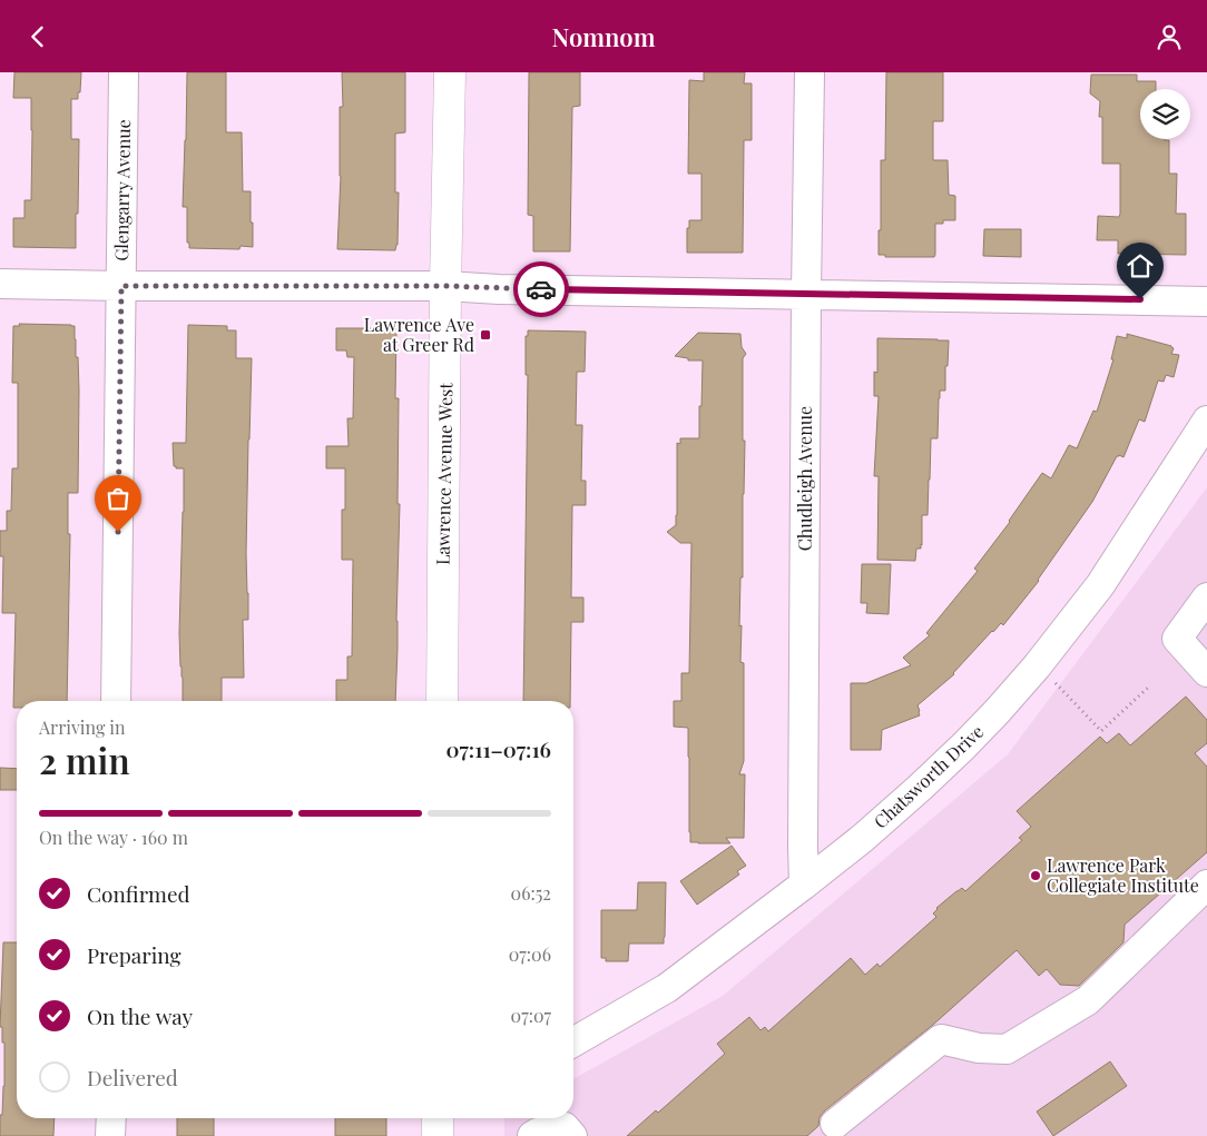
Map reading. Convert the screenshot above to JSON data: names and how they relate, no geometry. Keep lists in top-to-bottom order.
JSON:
{
  "streets": {
    "main road": ["Lawrence Avenue West"],
    "street": ["Glengarry Avenue", "Chudleigh Avenue", "Chatsworth Drive"]
  },
  "crossings": [
    ["Chudleigh Avenue", "Chatsworth Drive"]
  ],
  "places": {
    "transit": ["Lawrence Ave at Greer Rd"],
    "other": ["Lawrence Park Collegiate Institute"]
  },
  "page": {
    "header": "Nomnom",
    "heading": ["2 min", "Arriving in", "07:11–07:16"],
    "bar": "On the way · 160 m",
    "list": [
      ["Confirmed", "06:52"],
      ["Preparing", "07:06"],
      ["On the way", "07:07"],
      "Delivered"
    ]
  }
}
